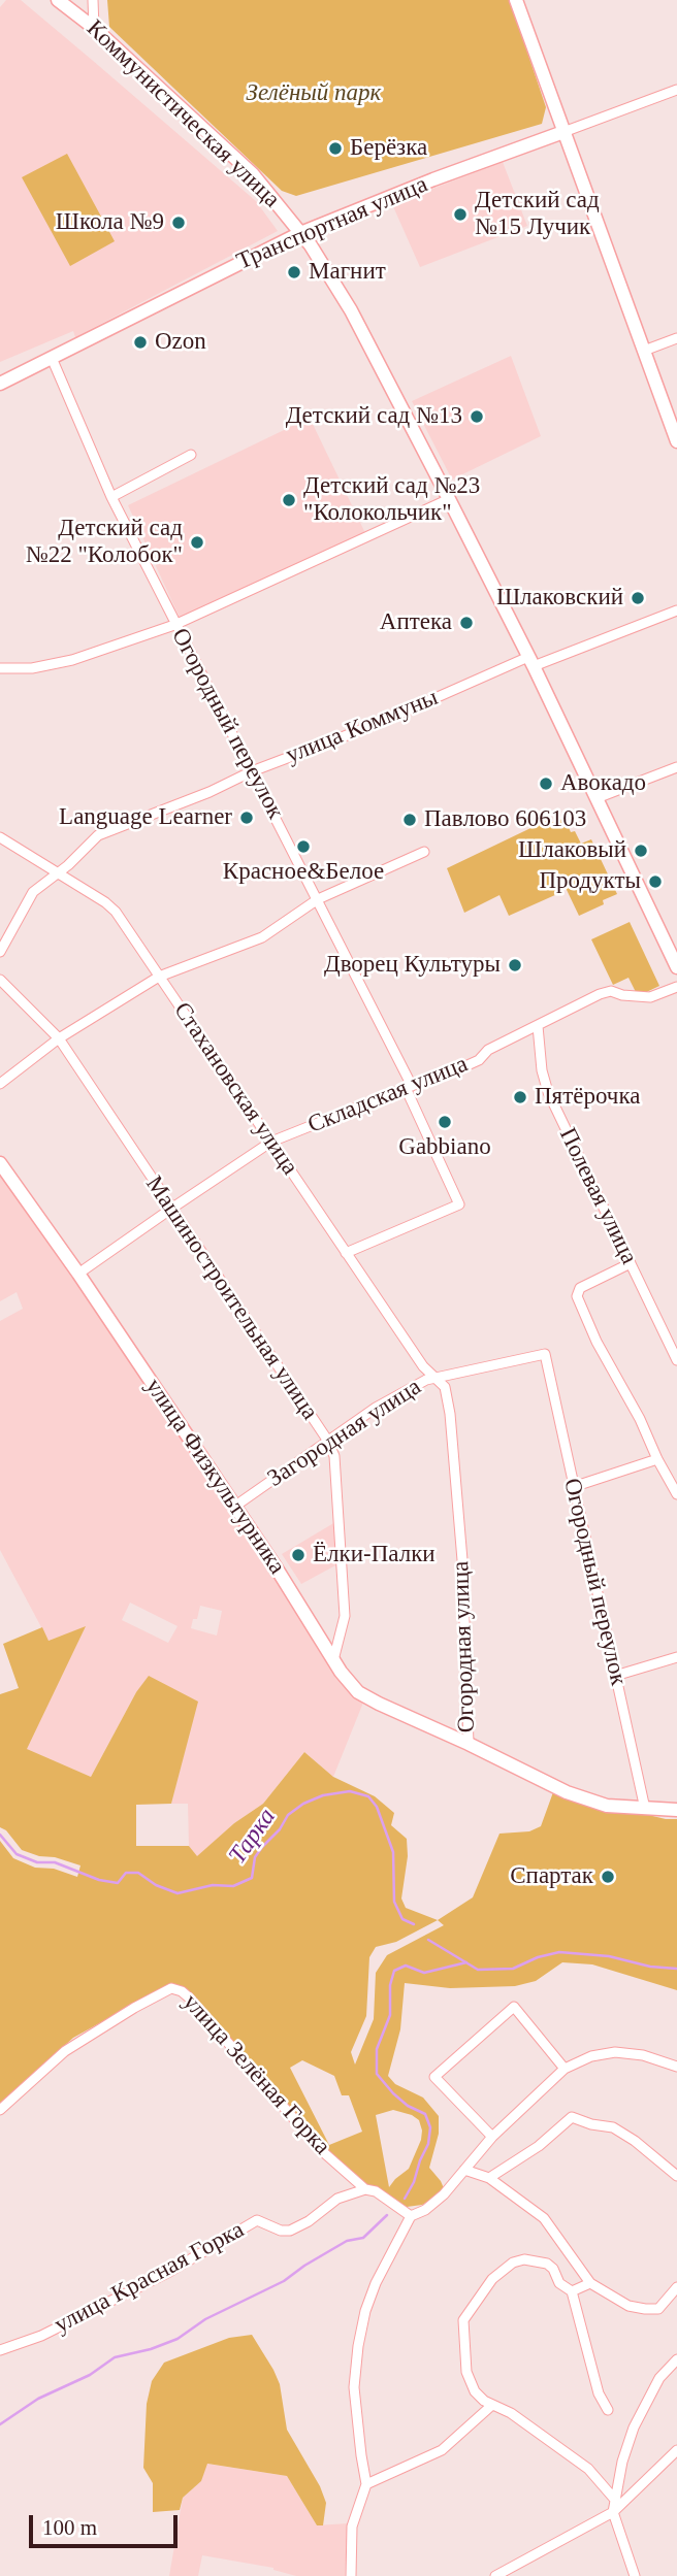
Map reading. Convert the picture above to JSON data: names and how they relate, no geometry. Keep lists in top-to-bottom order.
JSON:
{
  "streets": {
    "street": [
      "Коммунистическая улица",
      "Транспортная улица",
      "Огородный переулок",
      "улица Коммуны",
      "Стахановская улица",
      "Складская улица",
      "Полевая улица",
      "Машиностроительная улица",
      "Загородная улица",
      "улица Физкультурника",
      "Огородная улица",
      "улица Зелёная Горка",
      "улица Красная Горка"
    ]
  },
  "crossings": [
    ["Коммунистическая улица", "Транспортная улица"],
    ["Коммунистическая улица", "улица Коммуны"],
    ["Транспортная улица", "Огородный переулок"],
    ["Огородный переулок", "улица Коммуны"],
    ["Огородный переулок", "Стахановская улица"],
    ["Огородный переулок", "Складская улица"],
    ["Огородный переулок", "Загородная улица"],
    ["Огородный переулок", "Огородная улица"],
    ["улица Коммуны", "Стахановская улица"],
    ["Стахановская улица", "Складская улица"],
    ["Стахановская улица", "Загородная улица"],
    ["Стахановская улица", "Огородная улица"],
    ["Складская улица", "Полевая улица"],
    ["Складская улица", "Машиностроительная улица"],
    ["Складская улица", "улица Физкультурника"],
    ["Машиностроительная улица", "Загородная улица"],
    ["Машиностроительная улица", "улица Физкультурника"],
    ["Загородная улица", "улица Физкультурника"],
    ["Загородная улица", "Огородная улица"],
    ["улица Физкультурника", "Огородная улица"],
    ["улица Зелёная Горка", "улица Красная Горка"]
  ],
  "water": ["Тарка"],
  "parks": ["Зелёный парк"],
  "places": [
    "Берёзка",
    "Детский сад №15 Лучик",
    "Школа №9",
    "Магнит",
    "Ozon",
    "Детский сад №13",
    "Детский сад №23 \"Колокольчик\"",
    "Детский сад №22 \"Колобок\"",
    "Шлаковский",
    "Аптека",
    "Авокадо",
    "Language Learner",
    "Павлово 606103",
    "Красное&Белое",
    "Шлаковый",
    "Продукты",
    "Дворец Культуры",
    "Пятёрочка",
    "Gabbiano",
    "Ёлки-Палки",
    "Спартак"
  ],
  "scale_bar": "100 m"
}
